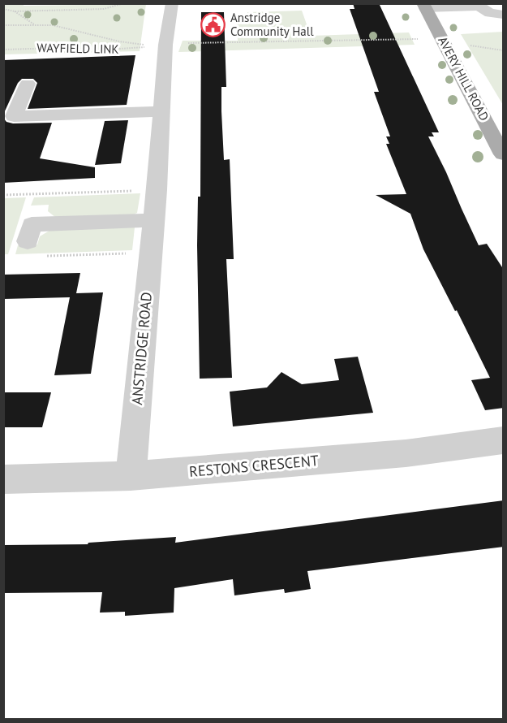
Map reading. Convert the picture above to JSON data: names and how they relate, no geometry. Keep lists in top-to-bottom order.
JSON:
{
  "streets": {
    "main road": ["AVERY HILL ROAD"],
    "street": ["ANSTRIDGE ROAD", "RESTONS CRESCENT"],
    "path": ["WAYFIELD LINK"]
  },
  "crossings": [
    ["ANSTRIDGE ROAD", "RESTONS CRESCENT"]
  ],
  "places": {
    "public building": ["Anstridge Community Hall"]
  }
}
